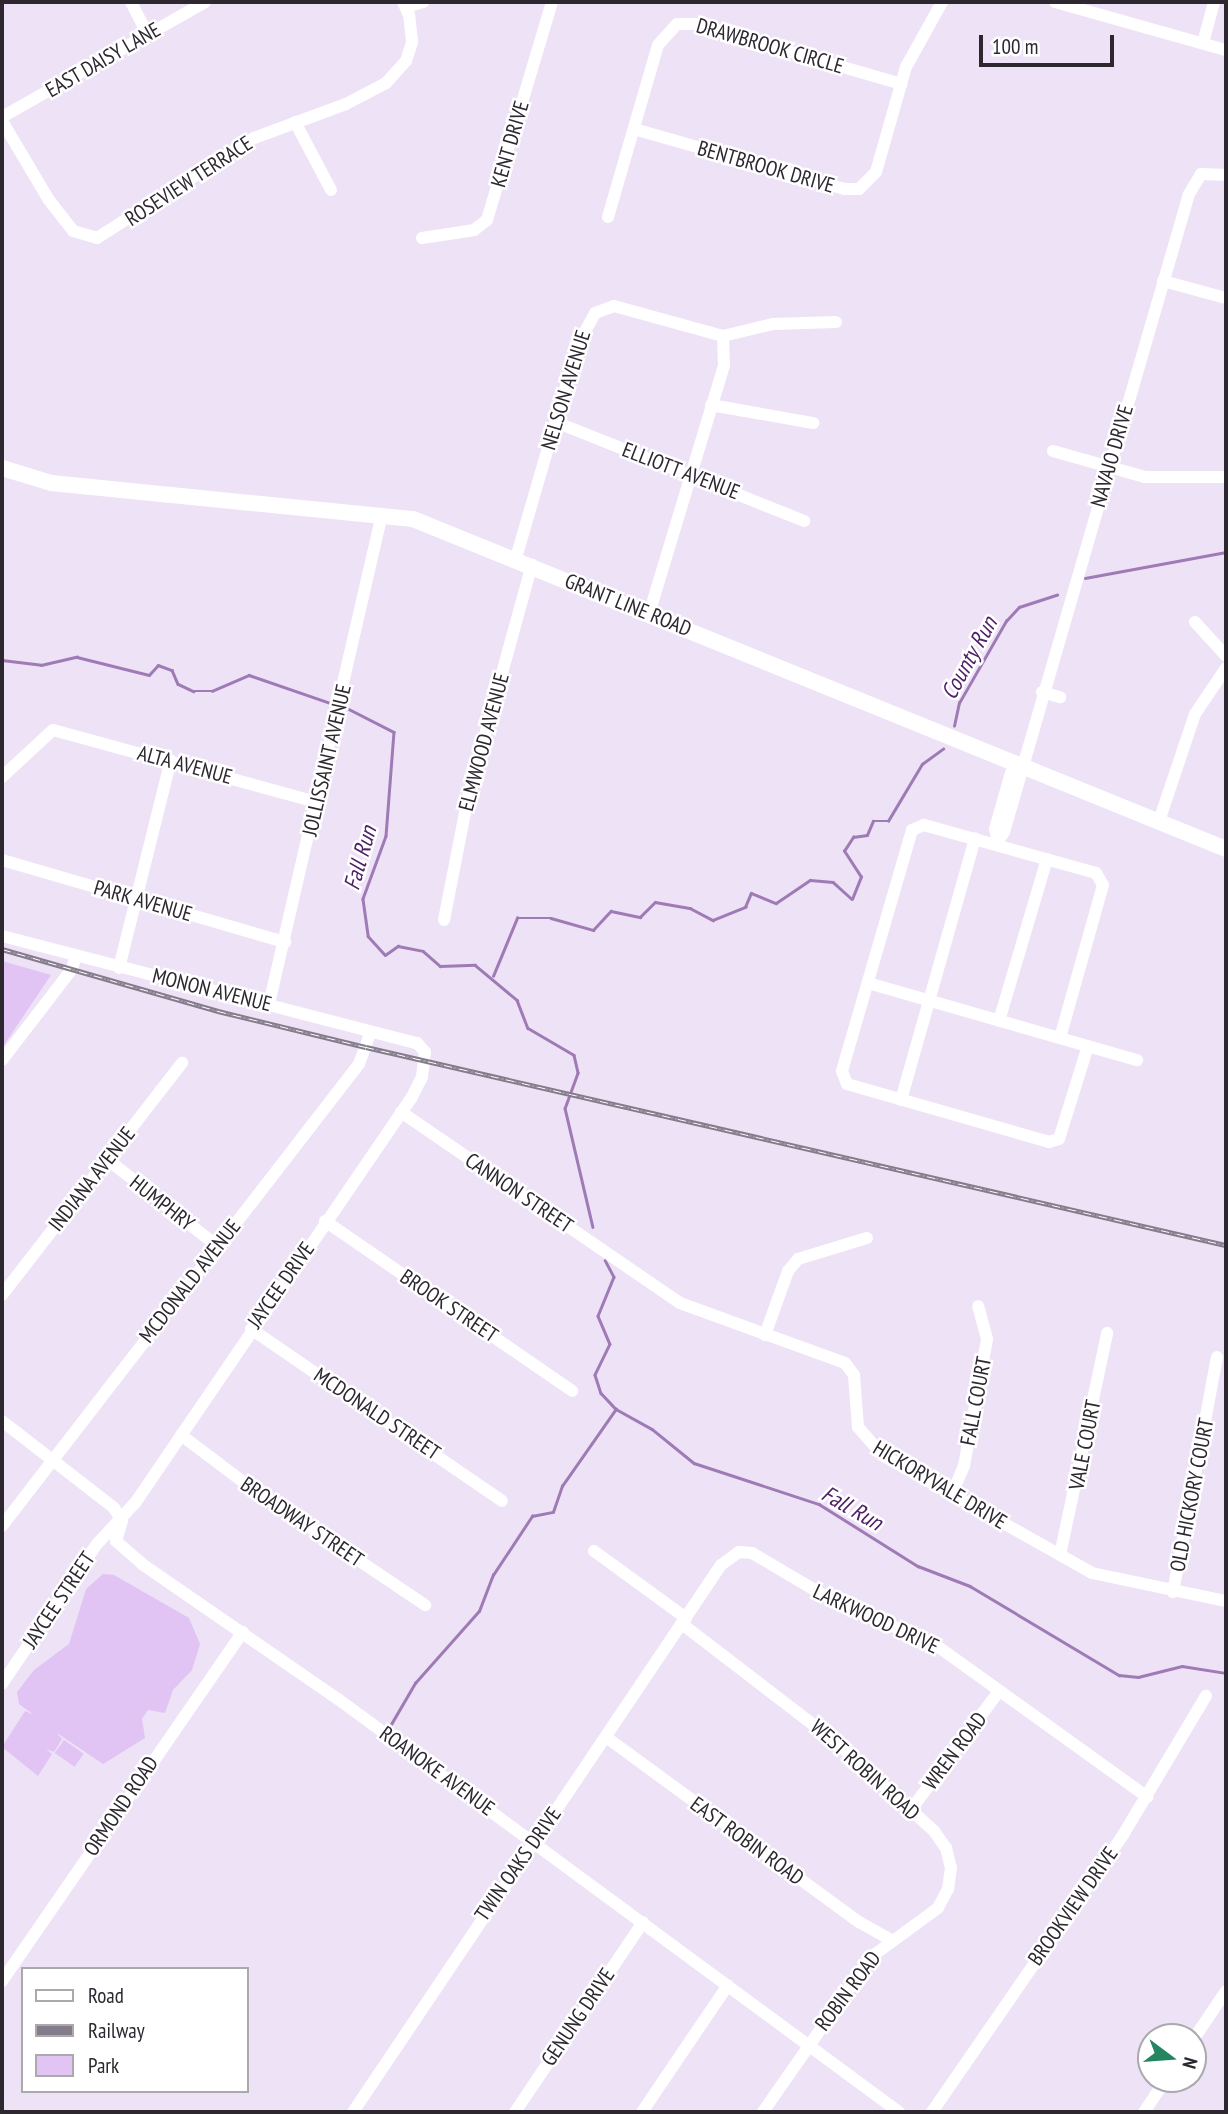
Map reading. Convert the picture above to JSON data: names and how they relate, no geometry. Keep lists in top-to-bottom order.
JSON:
{
  "streets": {
    "main road": ["GRANT LINE ROAD"],
    "street": [
      "DRAWBROOK CIRCLE",
      "EAST DAISY LANE",
      "KENT DRIVE",
      "BENTBROOK DRIVE",
      "ROSEVIEW TERRACE",
      "NELSON AVENUE",
      "NAVAJO DRIVE",
      "ELLIOTT AVENUE",
      "ELMWOOD AVENUE",
      "JOLLISSAINT AVENUE",
      "ALTA AVENUE",
      "PARK AVENUE",
      "MONON AVENUE",
      "INDIANA AVENUE",
      "CANNON STREET",
      "HUMPHRY",
      "MCDONALD AVENUE",
      "JAYCEE DRIVE",
      "BROOK STREET",
      "FALL COURT",
      "MCDONALD STREET",
      "VALE COURT",
      "HICKORYVALE DRIVE",
      "OLD HICKORY COURT",
      "BROADWAY STREET",
      "JAYCEE STREET",
      "LARKWOOD DRIVE",
      "WREN ROAD",
      "WEST ROBIN ROAD",
      "ROANOKE AVENUE",
      "ORMOND ROAD",
      "EAST ROBIN ROAD",
      "TWIN OAKS DRIVE",
      "BROOKVIEW DRIVE",
      "ROBIN ROAD",
      "GENUNG DRIVE"
    ]
  },
  "crossings": [
    ["DRAWBROOK CIRCLE", "BENTBROOK DRIVE"],
    ["EAST DAISY LANE", "ROSEVIEW TERRACE"],
    ["NELSON AVENUE", "ELLIOTT AVENUE"],
    ["NELSON AVENUE", "GRANT LINE ROAD"],
    ["NAVAJO DRIVE", "GRANT LINE ROAD"],
    ["GRANT LINE ROAD", "ELMWOOD AVENUE"],
    ["GRANT LINE ROAD", "JOLLISSAINT AVENUE"],
    ["JOLLISSAINT AVENUE", "ALTA AVENUE"],
    ["JOLLISSAINT AVENUE", "PARK AVENUE"],
    ["JOLLISSAINT AVENUE", "MONON AVENUE"],
    ["MONON AVENUE", "MCDONALD AVENUE"],
    ["MONON AVENUE", "JAYCEE DRIVE"],
    ["INDIANA AVENUE", "HUMPHRY"],
    ["CANNON STREET", "JAYCEE DRIVE"],
    ["CANNON STREET", "HICKORYVALE DRIVE"],
    ["HUMPHRY", "MCDONALD AVENUE"],
    ["JAYCEE DRIVE", "BROOK STREET"],
    ["JAYCEE DRIVE", "MCDONALD STREET"],
    ["JAYCEE DRIVE", "BROADWAY STREET"],
    ["JAYCEE DRIVE", "JAYCEE STREET"],
    ["JAYCEE DRIVE", "ROANOKE AVENUE"],
    ["FALL COURT", "HICKORYVALE DRIVE"],
    ["VALE COURT", "HICKORYVALE DRIVE"],
    ["HICKORYVALE DRIVE", "OLD HICKORY COURT"],
    ["JAYCEE STREET", "ROANOKE AVENUE"],
    ["LARKWOOD DRIVE", "WREN ROAD"],
    ["LARKWOOD DRIVE", "WEST ROBIN ROAD"],
    ["LARKWOOD DRIVE", "TWIN OAKS DRIVE"],
    ["LARKWOOD DRIVE", "BROOKVIEW DRIVE"],
    ["WREN ROAD", "WEST ROBIN ROAD"],
    ["WEST ROBIN ROAD", "EAST ROBIN ROAD"],
    ["WEST ROBIN ROAD", "TWIN OAKS DRIVE"],
    ["WEST ROBIN ROAD", "ROBIN ROAD"],
    ["ROANOKE AVENUE", "ORMOND ROAD"],
    ["ROANOKE AVENUE", "TWIN OAKS DRIVE"],
    ["ROANOKE AVENUE", "ROBIN ROAD"],
    ["ROANOKE AVENUE", "GENUNG DRIVE"],
    ["EAST ROBIN ROAD", "TWIN OAKS DRIVE"],
    ["EAST ROBIN ROAD", "ROBIN ROAD"]
  ],
  "water": ["County Run", "Fall Run"],
  "legend": ["Road", "Railway", "Park"],
  "scale_bar": "100 m",
  "north": "right"
}
